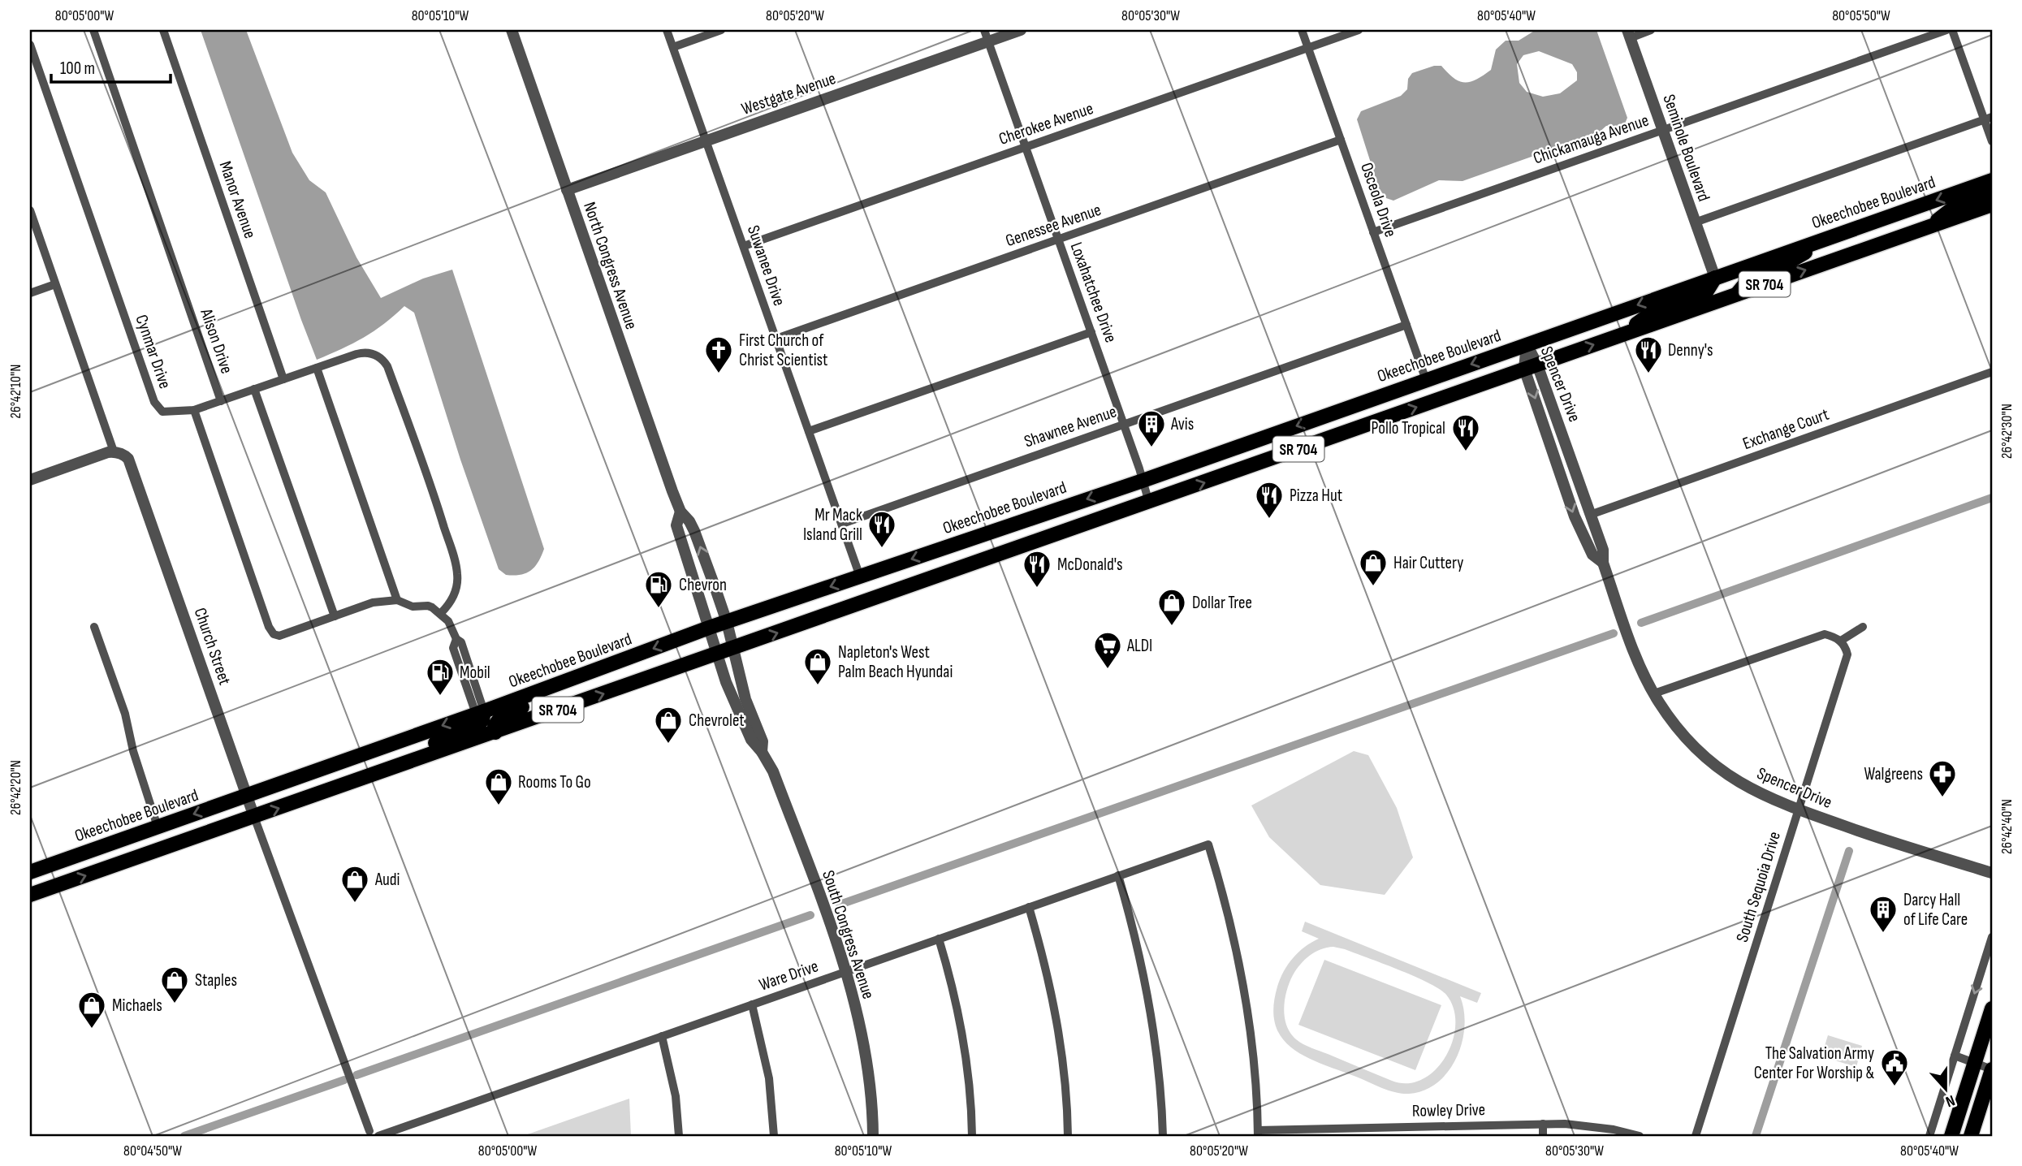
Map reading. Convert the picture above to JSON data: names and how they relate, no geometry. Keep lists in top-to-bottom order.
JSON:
{
  "streets": {
    "main road": ["Okeechobee Boulevard", "SR 704"],
    "street": [
      "Westgate Avenue",
      "Cherokee Avenue",
      "Chickamauga Avenue",
      "Seminole Boulevard",
      "Manor Avenue",
      "Osceola Drive",
      "Genessee Avenue",
      "North Congress Avenue",
      "Suwanee Drive",
      "Loxahatchee Drive",
      "Alison Drive",
      "Cynmar Drive",
      "Spencer Drive",
      "Shawnee Avenue",
      "Exchange Court",
      "Church Street",
      "South Sequoia Drive",
      "South Congress Avenue",
      "Ware Drive",
      "Rowley Drive"
    ]
  },
  "crossings": [
    ["Westgate Avenue", "North Congress Avenue"],
    ["Westgate Avenue", "Suwanee Drive"],
    ["Westgate Avenue", "Loxahatchee Drive"],
    ["Cherokee Avenue", "Osceola Drive"],
    ["Cherokee Avenue", "Suwanee Drive"],
    ["Cherokee Avenue", "Loxahatchee Drive"],
    ["Chickamauga Avenue", "Seminole Boulevard"],
    ["Chickamauga Avenue", "Osceola Drive"],
    ["Seminole Boulevard", "Okeechobee Boulevard"],
    ["Osceola Drive", "Okeechobee Boulevard"],
    ["Osceola Drive", "Genessee Avenue"],
    ["Osceola Drive", "Shawnee Avenue"],
    ["Okeechobee Boulevard", "North Congress Avenue"],
    ["Okeechobee Boulevard", "Suwanee Drive"],
    ["Okeechobee Boulevard", "Loxahatchee Drive"],
    ["Okeechobee Boulevard", "Spencer Drive"],
    ["Okeechobee Boulevard", "Church Street"],
    ["Genessee Avenue", "Suwanee Drive"],
    ["Genessee Avenue", "Loxahatchee Drive"],
    ["North Congress Avenue", "SR 704"],
    ["North Congress Avenue", "South Congress Avenue"],
    ["Suwanee Drive", "Shawnee Avenue"],
    ["SR 704", "Loxahatchee Drive"],
    ["SR 704", "Spencer Drive"],
    ["SR 704", "Church Street"],
    ["SR 704", "South Congress Avenue"],
    ["Loxahatchee Drive", "Shawnee Avenue"],
    ["Spencer Drive", "Exchange Court"],
    ["Spencer Drive", "South Sequoia Drive"],
    ["South Congress Avenue", "Ware Drive"],
    ["Ware Drive", "Rowley Drive"]
  ],
  "places": {
    "church": ["First Church of Christ Scientist"],
    "restaurant": [
      "Denny's",
      "Pollo Tropical",
      "Pizza Hut",
      "Mr Mack Island Grill",
      "McDonald's"
    ],
    "building": ["Avis", "Darcy Hall of Life Care"],
    "shop": [
      "Hair Cuttery",
      "Dollar Tree",
      "Napleton's West Palm Beach Hyundai",
      "Chevrolet",
      "Rooms To Go",
      "Audi",
      "Staples",
      "Michaels"
    ],
    "fuel station": ["Chevron", "Mobil"],
    "supermarket": ["ALDI"],
    "pharmacy": ["Walgreens"],
    "public building": ["The Salvation Army Center For Worship &"]
  },
  "scale_bar": "100 m",
  "north": "bottom",
  "coordinates": [
    "80°05'00\"W",
    "80°05'10\"W",
    "80°05'20\"W",
    "80°05'30\"W",
    "80°05'40\"W",
    "80°05'50\"W",
    "26°42'10\"N",
    "26°42'30\"N",
    "26°42'20\"N",
    "26°42'40\"N",
    "80°04'50\"W"
  ]
}
